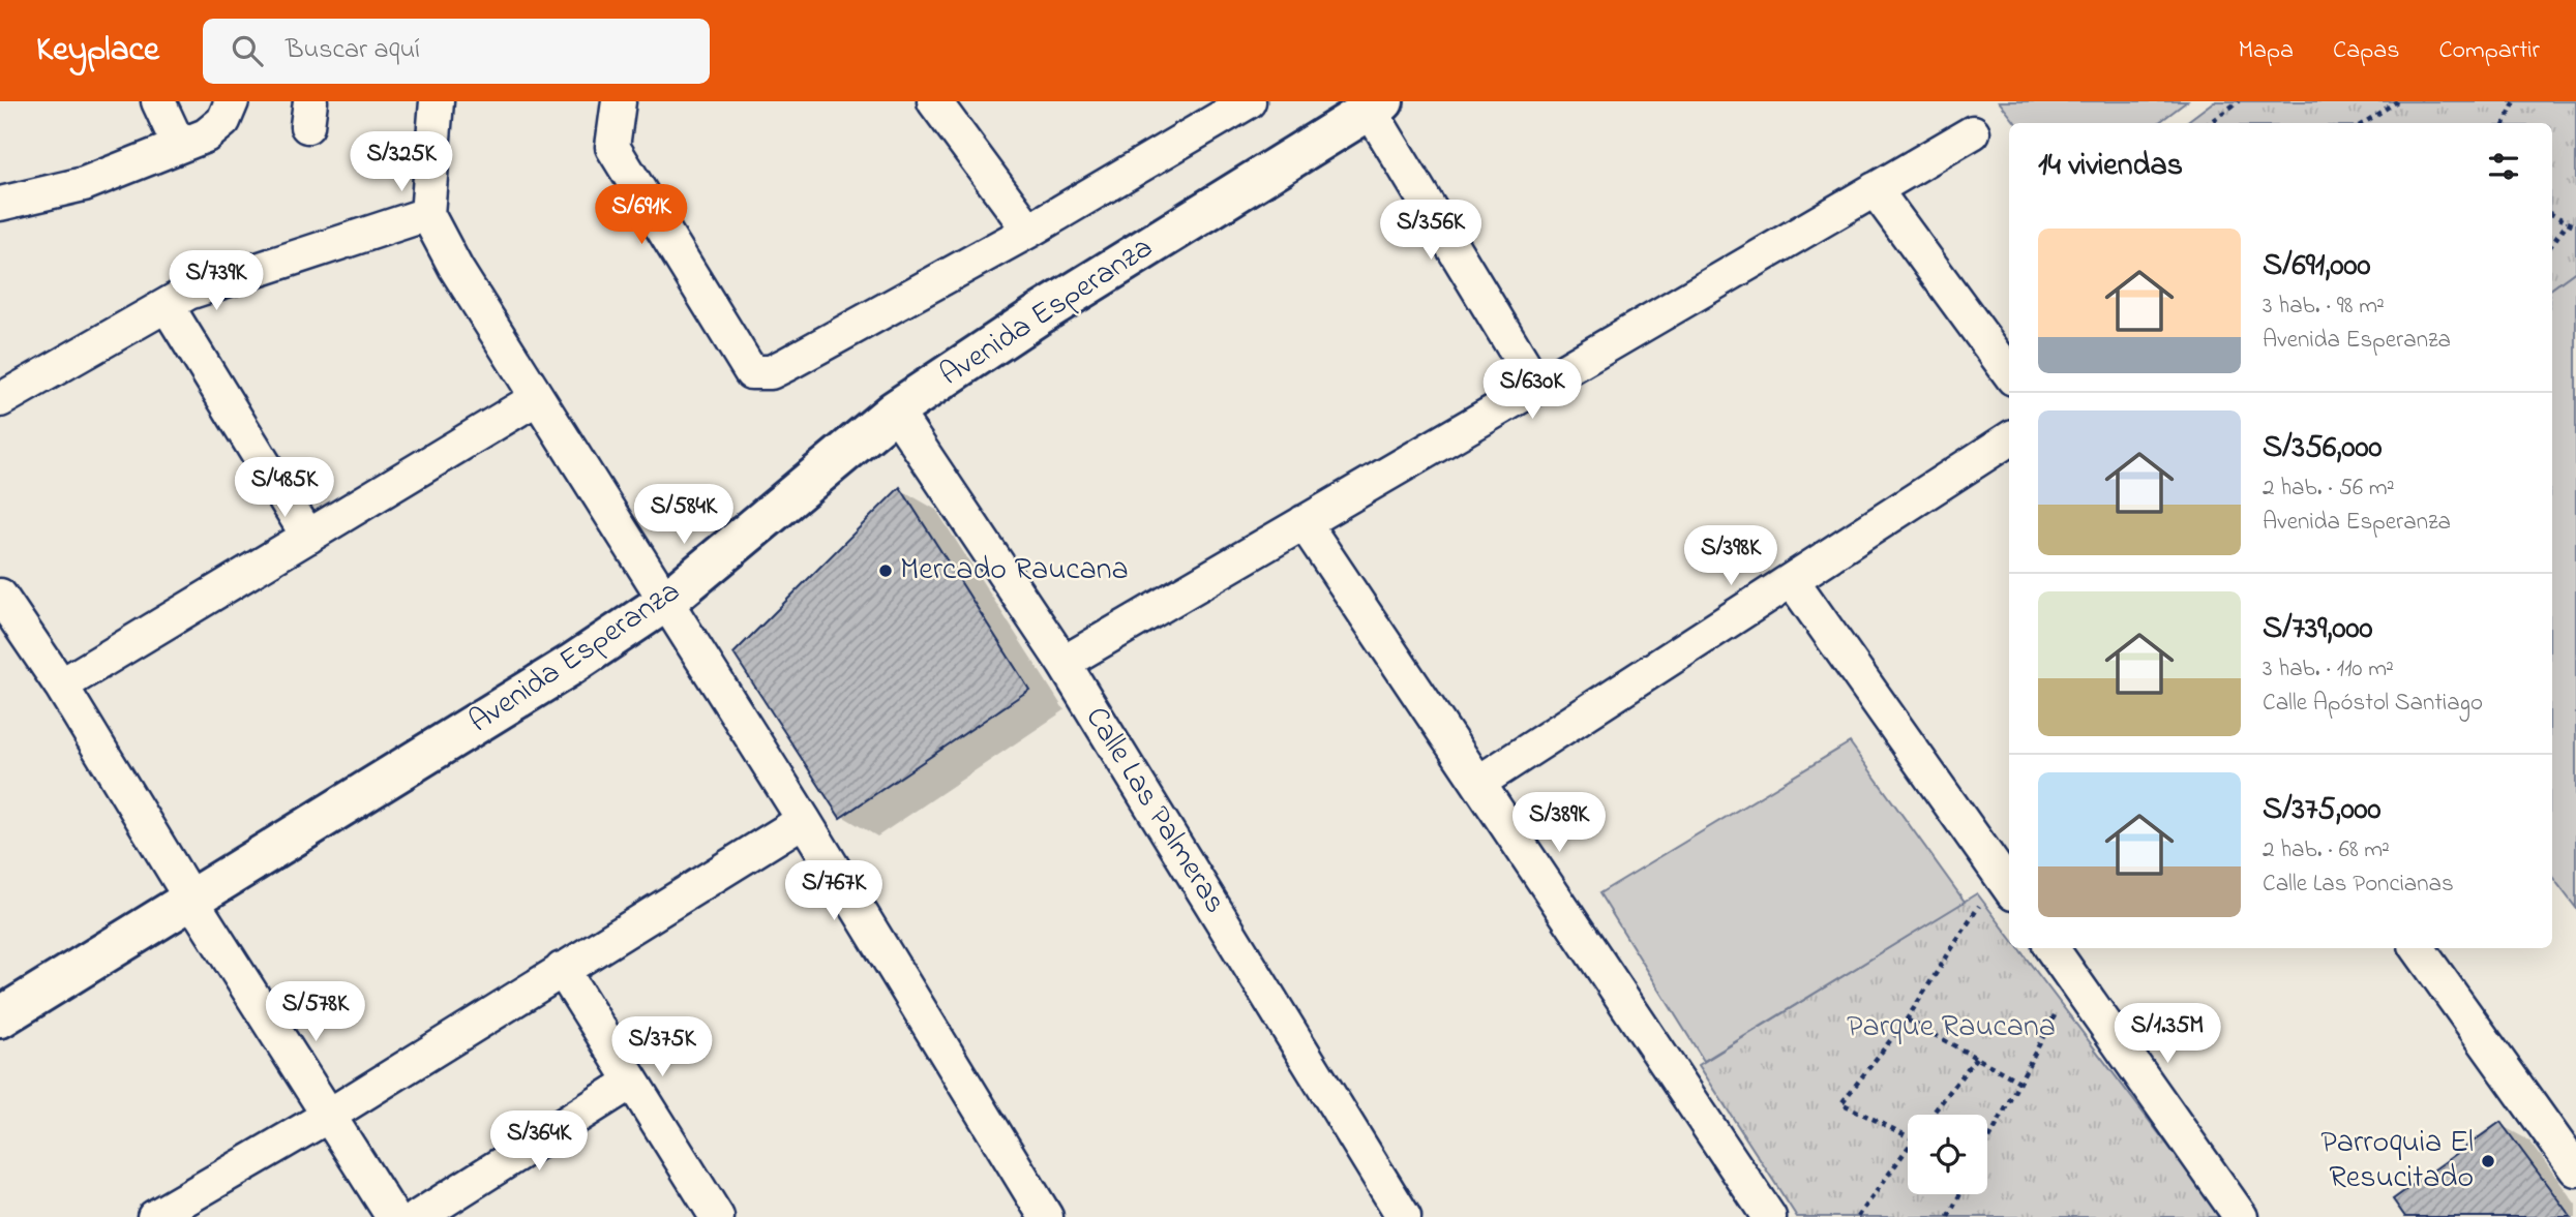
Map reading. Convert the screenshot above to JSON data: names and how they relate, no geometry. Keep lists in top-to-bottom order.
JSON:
{
  "streets": {
    "street": ["Avenida Esperanza", "Calle Las Palmeras"]
  },
  "crossings": [
    ["Avenida Esperanza", "Calle Las Palmeras"]
  ],
  "parks": ["Parque Raucana"],
  "places": ["Mercado Raucana", "Parroquia El Resucitado"],
  "page": {
    "header": "Keyplace",
    "search": "Buscar aquí",
    "nav": ["Mapa", "Capas", "Compartir"],
    "heading": "14 viviendas",
    "price": [
      "S/325K",
      "S/691K",
      "S/356K",
      "S/739K",
      "S/630K",
      "S/485K",
      "S/584K",
      "S/398K",
      "S/389K",
      "S/767K",
      "S/578K",
      "S/1.35M",
      "S/375K",
      "S/364K"
    ],
    "list": [
      {
        "name": "S/691,000",
        "note": "3 hab. · 98 m² · Avenida Esperanza"
      },
      {
        "name": "S/356,000",
        "note": "2 hab. · 56 m² · Avenida Esperanza"
      },
      {
        "name": "S/739,000",
        "note": "3 hab. · 110 m² · Calle Apóstol Santiago"
      },
      {
        "name": "S/375,000",
        "note": "2 hab. · 68 m² · Calle Las Poncianas"
      }
    ]
  }
}
